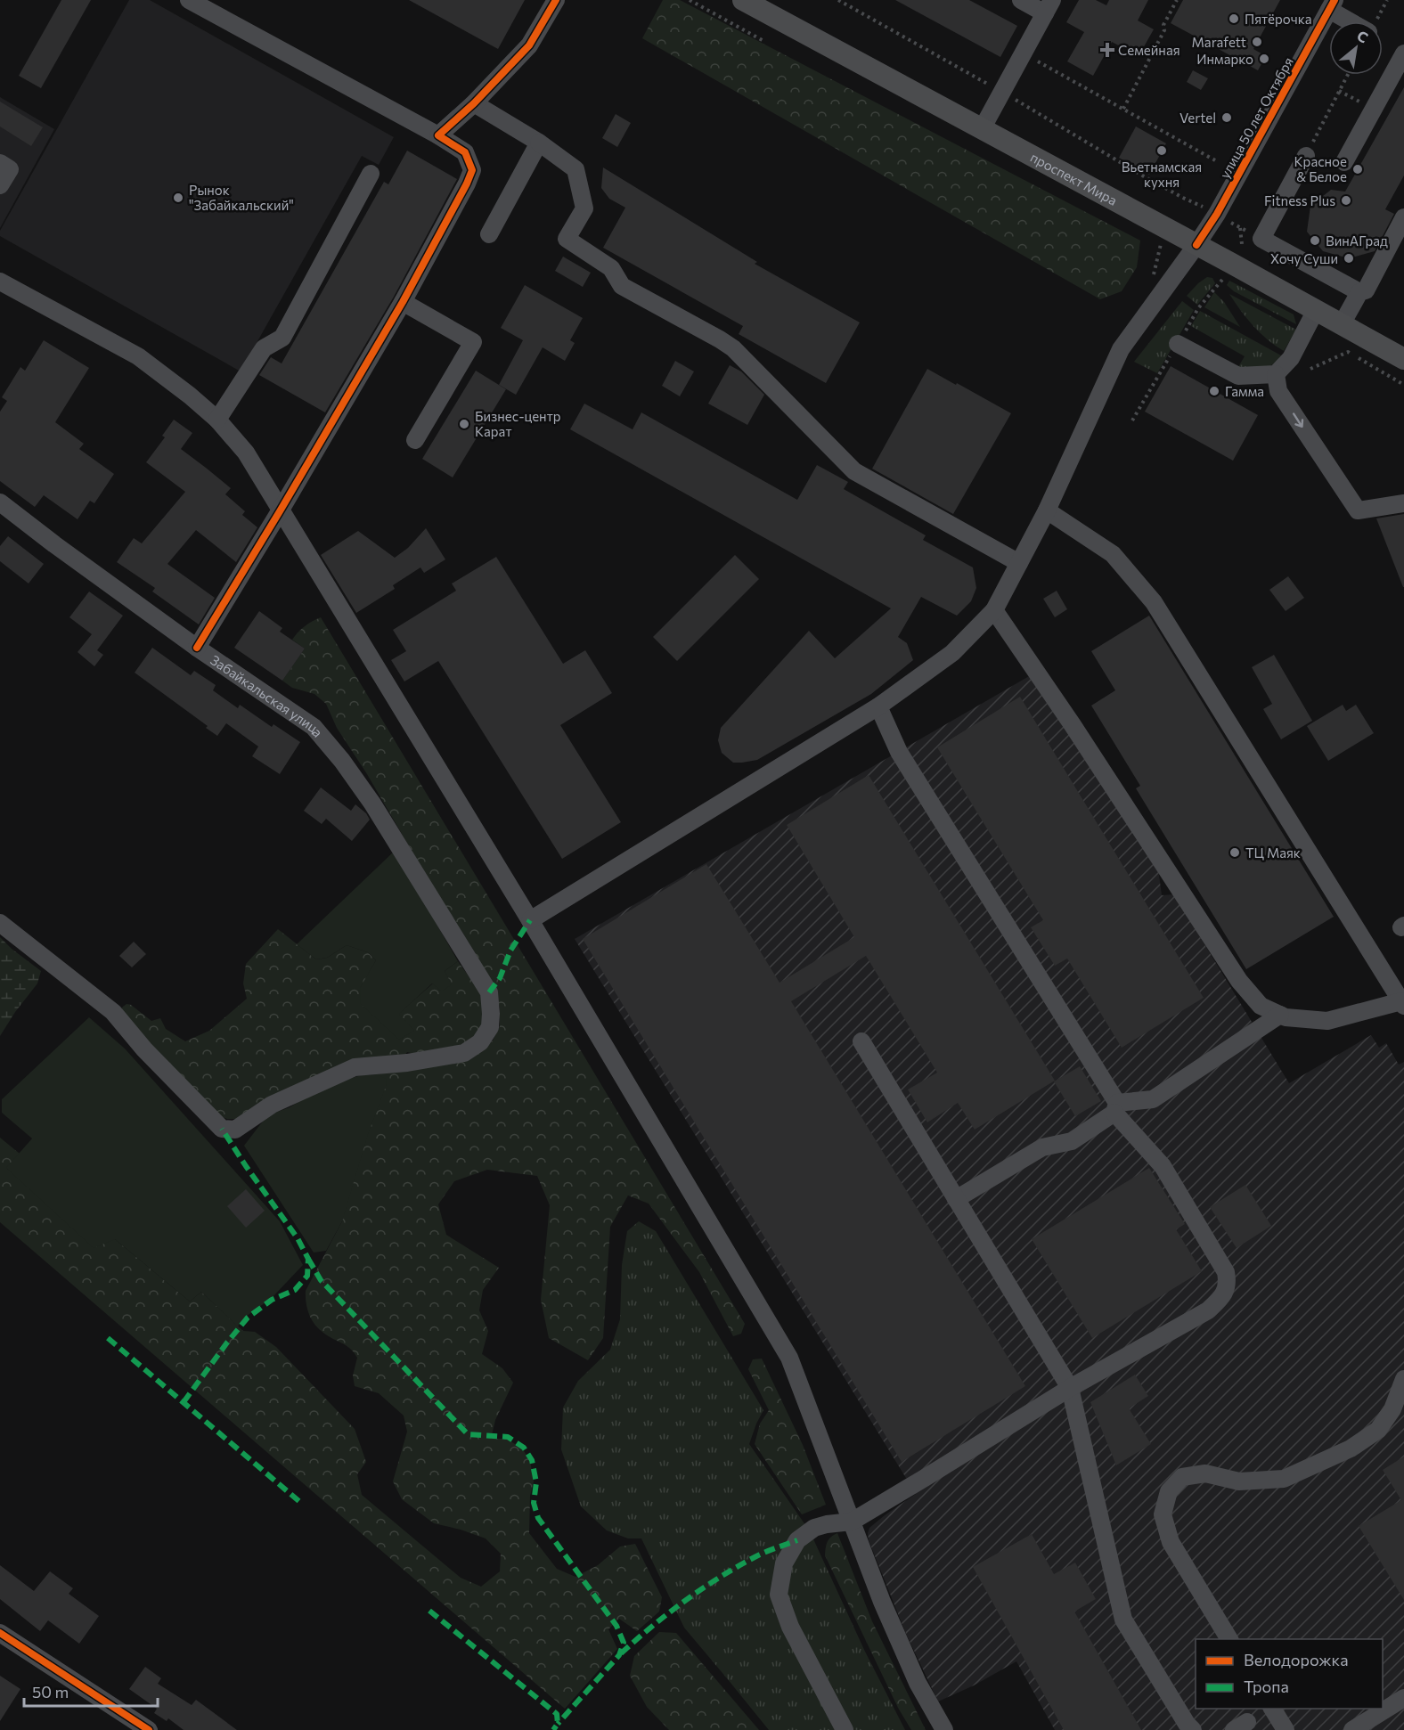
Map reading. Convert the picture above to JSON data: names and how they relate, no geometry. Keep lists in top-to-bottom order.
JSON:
{
  "streets": {
    "main road": ["проспект Мира"],
    "street": ["улица 50 лет Октября", "Забайкальская улица"]
  },
  "crossings": [
    ["улица 50 лет Октября", "проспект Мира"]
  ],
  "places": {
    "other": [
      "Пятёрочка",
      "Marafett",
      "Инмарко",
      "Vertel",
      "Вьетнамская кухня",
      "Красное & Белое",
      "Рынок \"Забайкальский\"",
      "Fitness Plus",
      "ВинАГрад",
      "Хочу Суши",
      "Гамма",
      "Бизнес-центр Карат",
      "ТЦ Маяк"
    ],
    "health": ["Семейная"]
  },
  "legend": ["Велодорожка", "Тропа"],
  "scale_bar": "50 m",
  "north": "top right"
}
